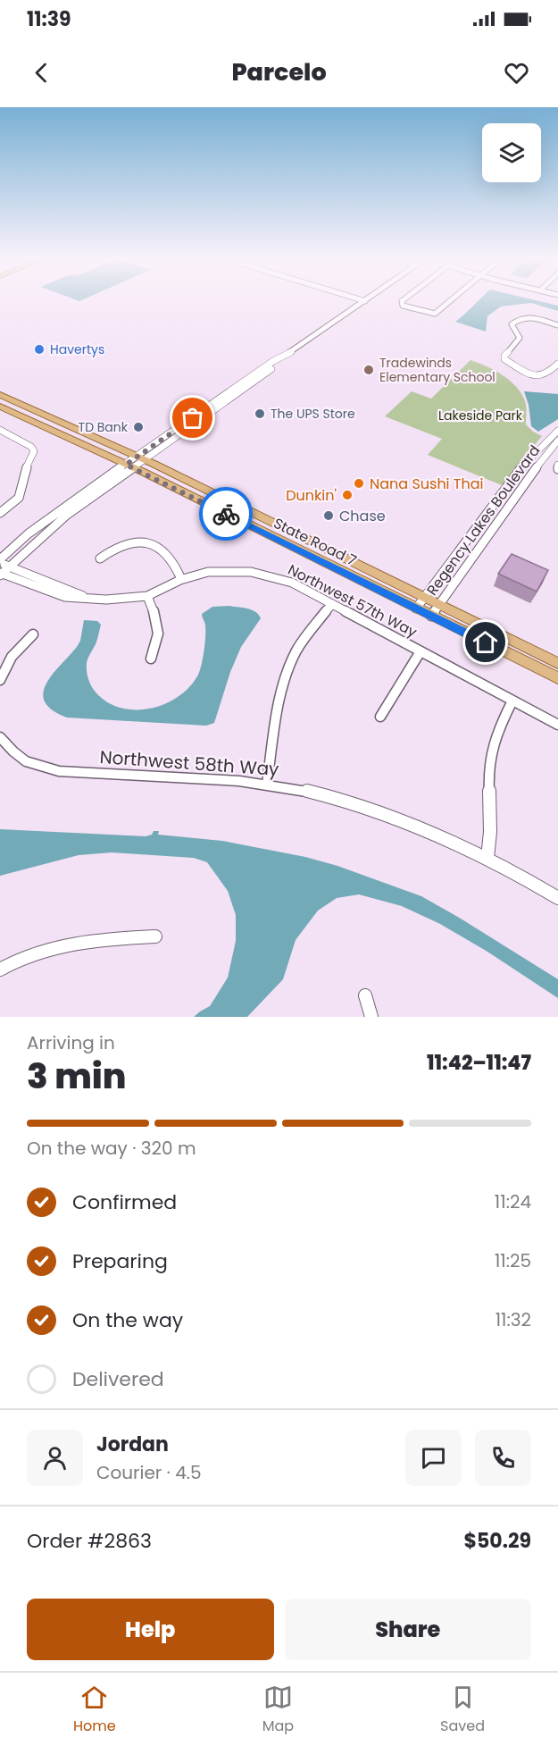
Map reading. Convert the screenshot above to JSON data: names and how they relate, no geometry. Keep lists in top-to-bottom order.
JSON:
{
  "streets": {
    "main road": ["State Road 7"],
    "street": ["Regency Lakes Boulevard", "Northwest 57th Way", "Northwest 58th Way"]
  },
  "crossings": [
    ["Regency Lakes Boulevard", "State Road 7"]
  ],
  "parks": ["Lakeside Park"],
  "places": [
    "Havertys",
    "Tradewinds Elementary School",
    "The UPS Store",
    "TD Bank",
    "Nana Sushi Thai",
    "Dunkin'",
    "Chase"
  ],
  "page": {
    "status": "11:39",
    "header": "Parcelo",
    "heading": ["3 min", "Arriving in", "11:42–11:47"],
    "panel": [
      "Jordan",
      "Courier · 4.5",
      "Order #2863",
      "$50.29"
    ],
    "bar": "On the way · 320 m",
    "list": [
      ["Confirmed", "11:24"],
      ["Preparing", "11:25"],
      ["On the way", "11:32"],
      "Delivered"
    ],
    "buttons": ["Help", "Share"],
    "tabs": ["Home", "Map", "Saved"]
  }
}
